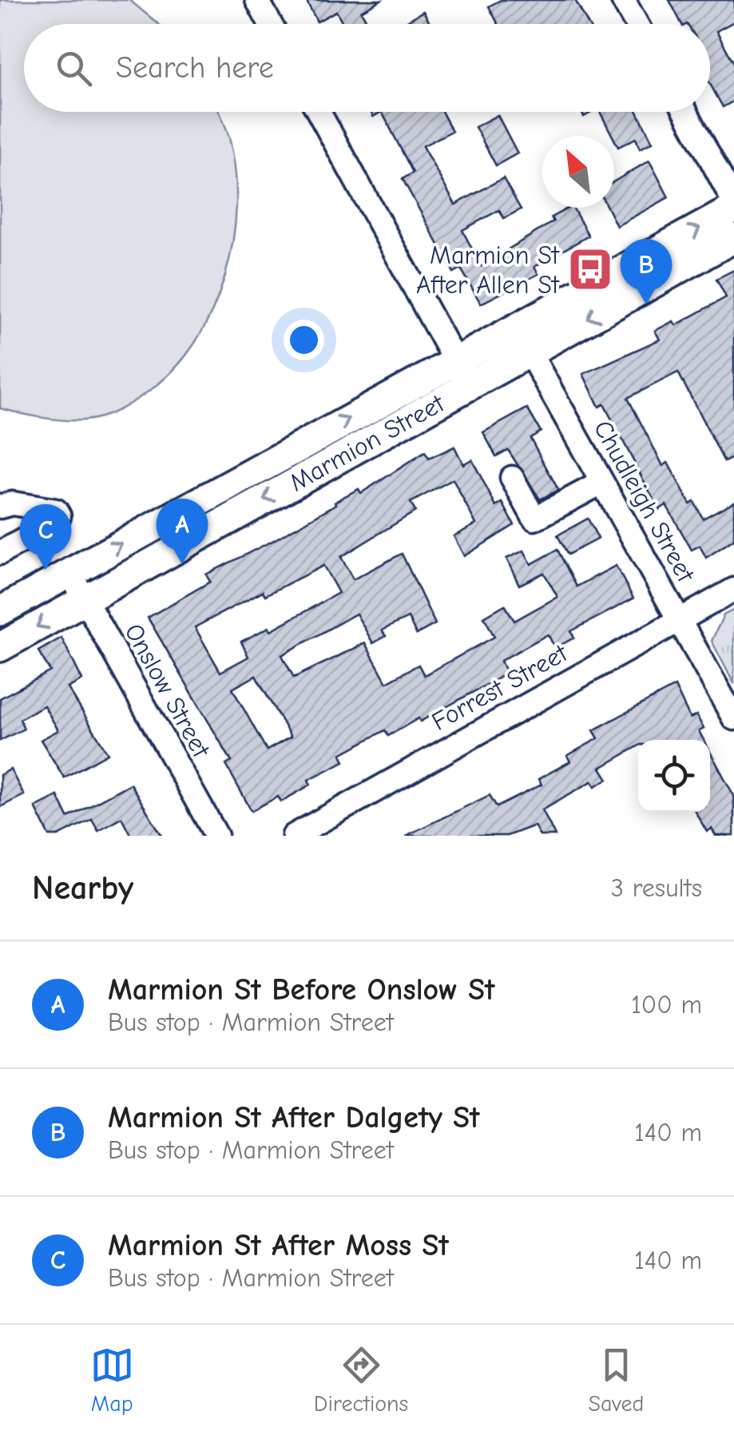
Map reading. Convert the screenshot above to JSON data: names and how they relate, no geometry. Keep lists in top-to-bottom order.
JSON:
{
  "streets": {
    "main road": ["Marmion Street"],
    "street": ["Chudleigh Street", "Forrest Street", "Onslow Street"]
  },
  "crossings": [
    ["Marmion Street", "Chudleigh Street"],
    ["Marmion Street", "Onslow Street"],
    ["Chudleigh Street", "Forrest Street"]
  ],
  "places": {
    "bus stop": ["Marmion St After Allen St"]
  },
  "north": "top left",
  "page": {
    "search": "Search here",
    "pins": ["B", "A", "C"],
    "heading": ["Nearby", "3 results"],
    "list": [
      {
        "mark": "A",
        "name": "Marmion St Before Onslow St",
        "note": "Bus stop · Marmion Street",
        "value": "100 m"
      },
      {
        "mark": "B",
        "name": "Marmion St After Dalgety St",
        "note": "Bus stop · Marmion Street",
        "value": "140 m"
      },
      {
        "mark": "C",
        "name": "Marmion St After Moss St",
        "note": "Bus stop · Marmion Street",
        "value": "140 m"
      }
    ],
    "nav": ["Map", "Directions", "Saved"]
  }
}
